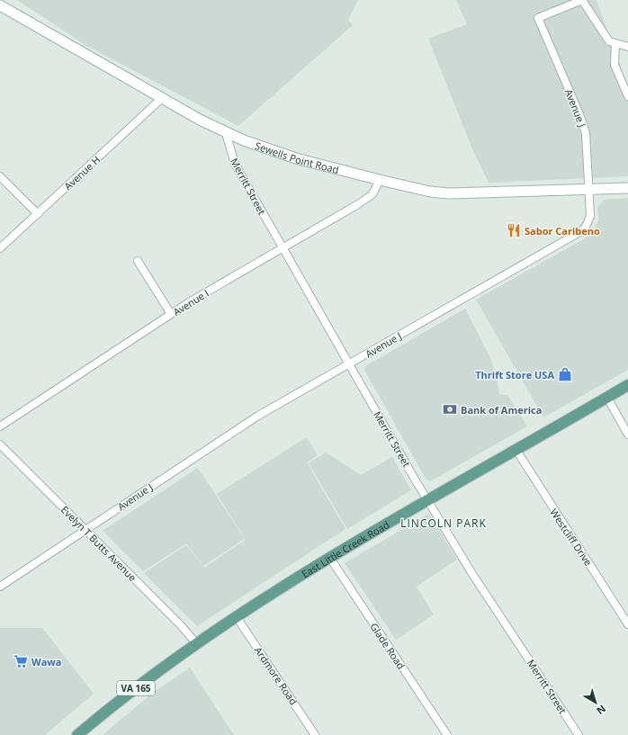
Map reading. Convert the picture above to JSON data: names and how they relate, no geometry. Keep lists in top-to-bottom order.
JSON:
{
  "streets": {
    "main road": ["Sewells Point Road", "East Little Creek Road", "VA 165"],
    "street": [
      "Avenue J",
      "Avenue H",
      "Merritt Street",
      "Avenue I",
      "Westcliff Drive",
      "Evelyn T Butts Avenue",
      "Glade Road",
      "Ardmore Road"
    ]
  },
  "crossings": [
    ["Avenue J", "Sewells Point Road"],
    ["Avenue J", "Merritt Street"],
    ["Avenue J", "Evelyn T Butts Avenue"],
    ["Sewells Point Road", "Avenue H"],
    ["Sewells Point Road", "Merritt Street"],
    ["Sewells Point Road", "Avenue I"],
    ["Merritt Street", "Avenue I"],
    ["Merritt Street", "East Little Creek Road"],
    ["Westcliff Drive", "East Little Creek Road"],
    ["Evelyn T Butts Avenue", "East Little Creek Road"],
    ["East Little Creek Road", "Glade Road"],
    ["East Little Creek Road", "Ardmore Road"]
  ],
  "districts": ["LINCOLN PARK"],
  "places": {
    "restaurant": ["Sabor Caribeno"],
    "shop": ["Thrift Store USA"],
    "bank": ["Bank of America"],
    "supermarket": ["Wawa"]
  },
  "north": "bottom right"
}
